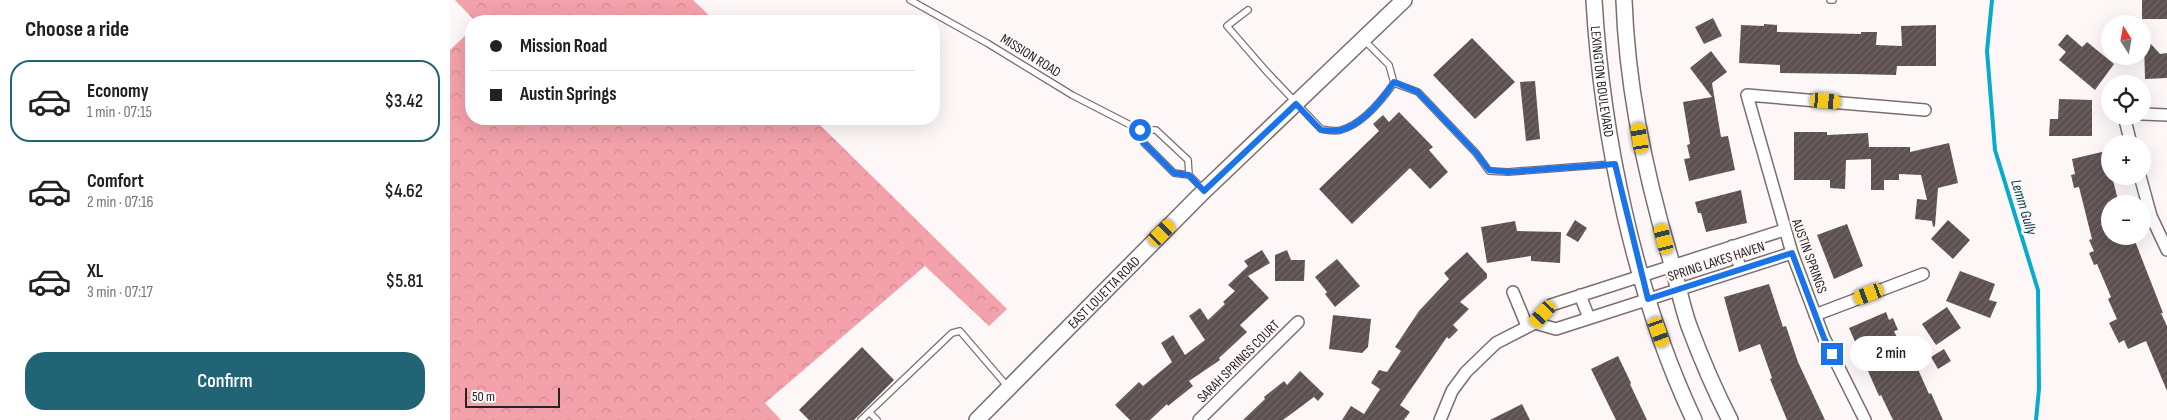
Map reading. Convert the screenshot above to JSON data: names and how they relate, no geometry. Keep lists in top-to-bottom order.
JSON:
{
  "streets": {
    "main road": ["LEXINGTON BOULEVARD", "EAST LOUETTA ROAD"],
    "street": ["AUSTIN SPRINGS", "SPRING LAKES HAVEN", "SARAH SPRINGS COURT"],
    "lane": ["MISSION ROAD"]
  },
  "crossings": [
    ["MISSION ROAD", "EAST LOUETTA ROAD"],
    ["LEXINGTON BOULEVARD", "SPRING LAKES HAVEN"],
    ["AUSTIN SPRINGS", "SPRING LAKES HAVEN"]
  ],
  "water": ["Lemm Gully"],
  "scale_bar": "50 m",
  "north": "top",
  "page": {
    "heading": "Choose a ride",
    "map_buttons": ["+", "−"],
    "banner": ["Mission Road", "Austin Springs"],
    "list": [
      {
        "name": "Economy",
        "note": "1 min · 07:15",
        "value": "$3.42"
      },
      {
        "name": "Comfort",
        "note": "2 min · 07:16",
        "value": "$4.62"
      },
      {
        "name": "XL",
        "note": "3 min · 07:17",
        "value": "$5.81"
      }
    ],
    "bubble": "2 min",
    "buttons": "Confirm",
    "scale": "50 m"
  }
}
